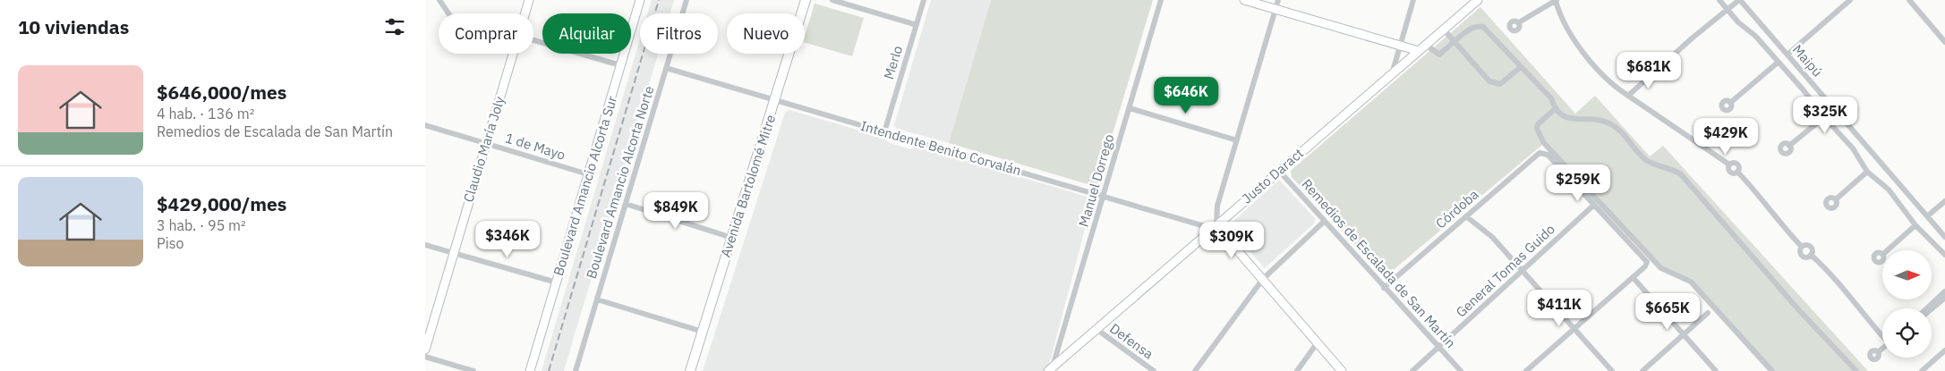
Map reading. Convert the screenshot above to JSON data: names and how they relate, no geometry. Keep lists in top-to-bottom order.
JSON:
{
  "streets": {
    "main road": ["Avenida Bartolomé Mitre"],
    "street": [
      "Maipú",
      "Merlo",
      "1 de Mayo",
      "Intendente Benito Corvalán",
      "Claudio María Joly",
      "Justo Daract",
      "Manuel Dorrego",
      "Boulevard Amancio Alcorta Norte",
      "Boulevard Amancio Alcorta Sur",
      "Córdoba",
      "Remedios de Escalada de San Martín",
      "General Tomas Guido",
      "Defensa"
    ]
  },
  "crossings": [
    ["Merlo", "Intendente Benito Corvalán"],
    ["1 de Mayo", "Claudio María Joly"],
    ["1 de Mayo", "Boulevard Amancio Alcorta Sur"],
    ["Intendente Benito Corvalán", "Justo Daract"],
    ["Intendente Benito Corvalán", "Manuel Dorrego"],
    ["Intendente Benito Corvalán", "Boulevard Amancio Alcorta Norte"],
    ["Intendente Benito Corvalán", "Avenida Bartolomé Mitre"],
    ["Justo Daract", "Manuel Dorrego"],
    ["Justo Daract", "Remedios de Escalada de San Martín"],
    ["Justo Daract", "Defensa"],
    ["Córdoba", "Remedios de Escalada de San Martín"],
    ["Córdoba", "General Tomas Guido"],
    ["Remedios de Escalada de San Martín", "General Tomas Guido"]
  ],
  "north": "right",
  "page": {
    "heading": "10 viviendas",
    "chip": [
      "Comprar",
      "Alquilar",
      "Filtros",
      "Nuevo"
    ],
    "price": [
      "$681K",
      "$646K",
      "$325K",
      "$429K",
      "$259K",
      "$849K",
      "$346K",
      "$309K",
      "$411K",
      "$665K"
    ],
    "list": [
      {
        "name": "$646,000/mes",
        "note": "4 hab. · 136 m² · Remedios de Escalada de San Martín"
      },
      {
        "name": "$429,000/mes",
        "note": "3 hab. · 95 m² · Piso"
      }
    ]
  }
}
